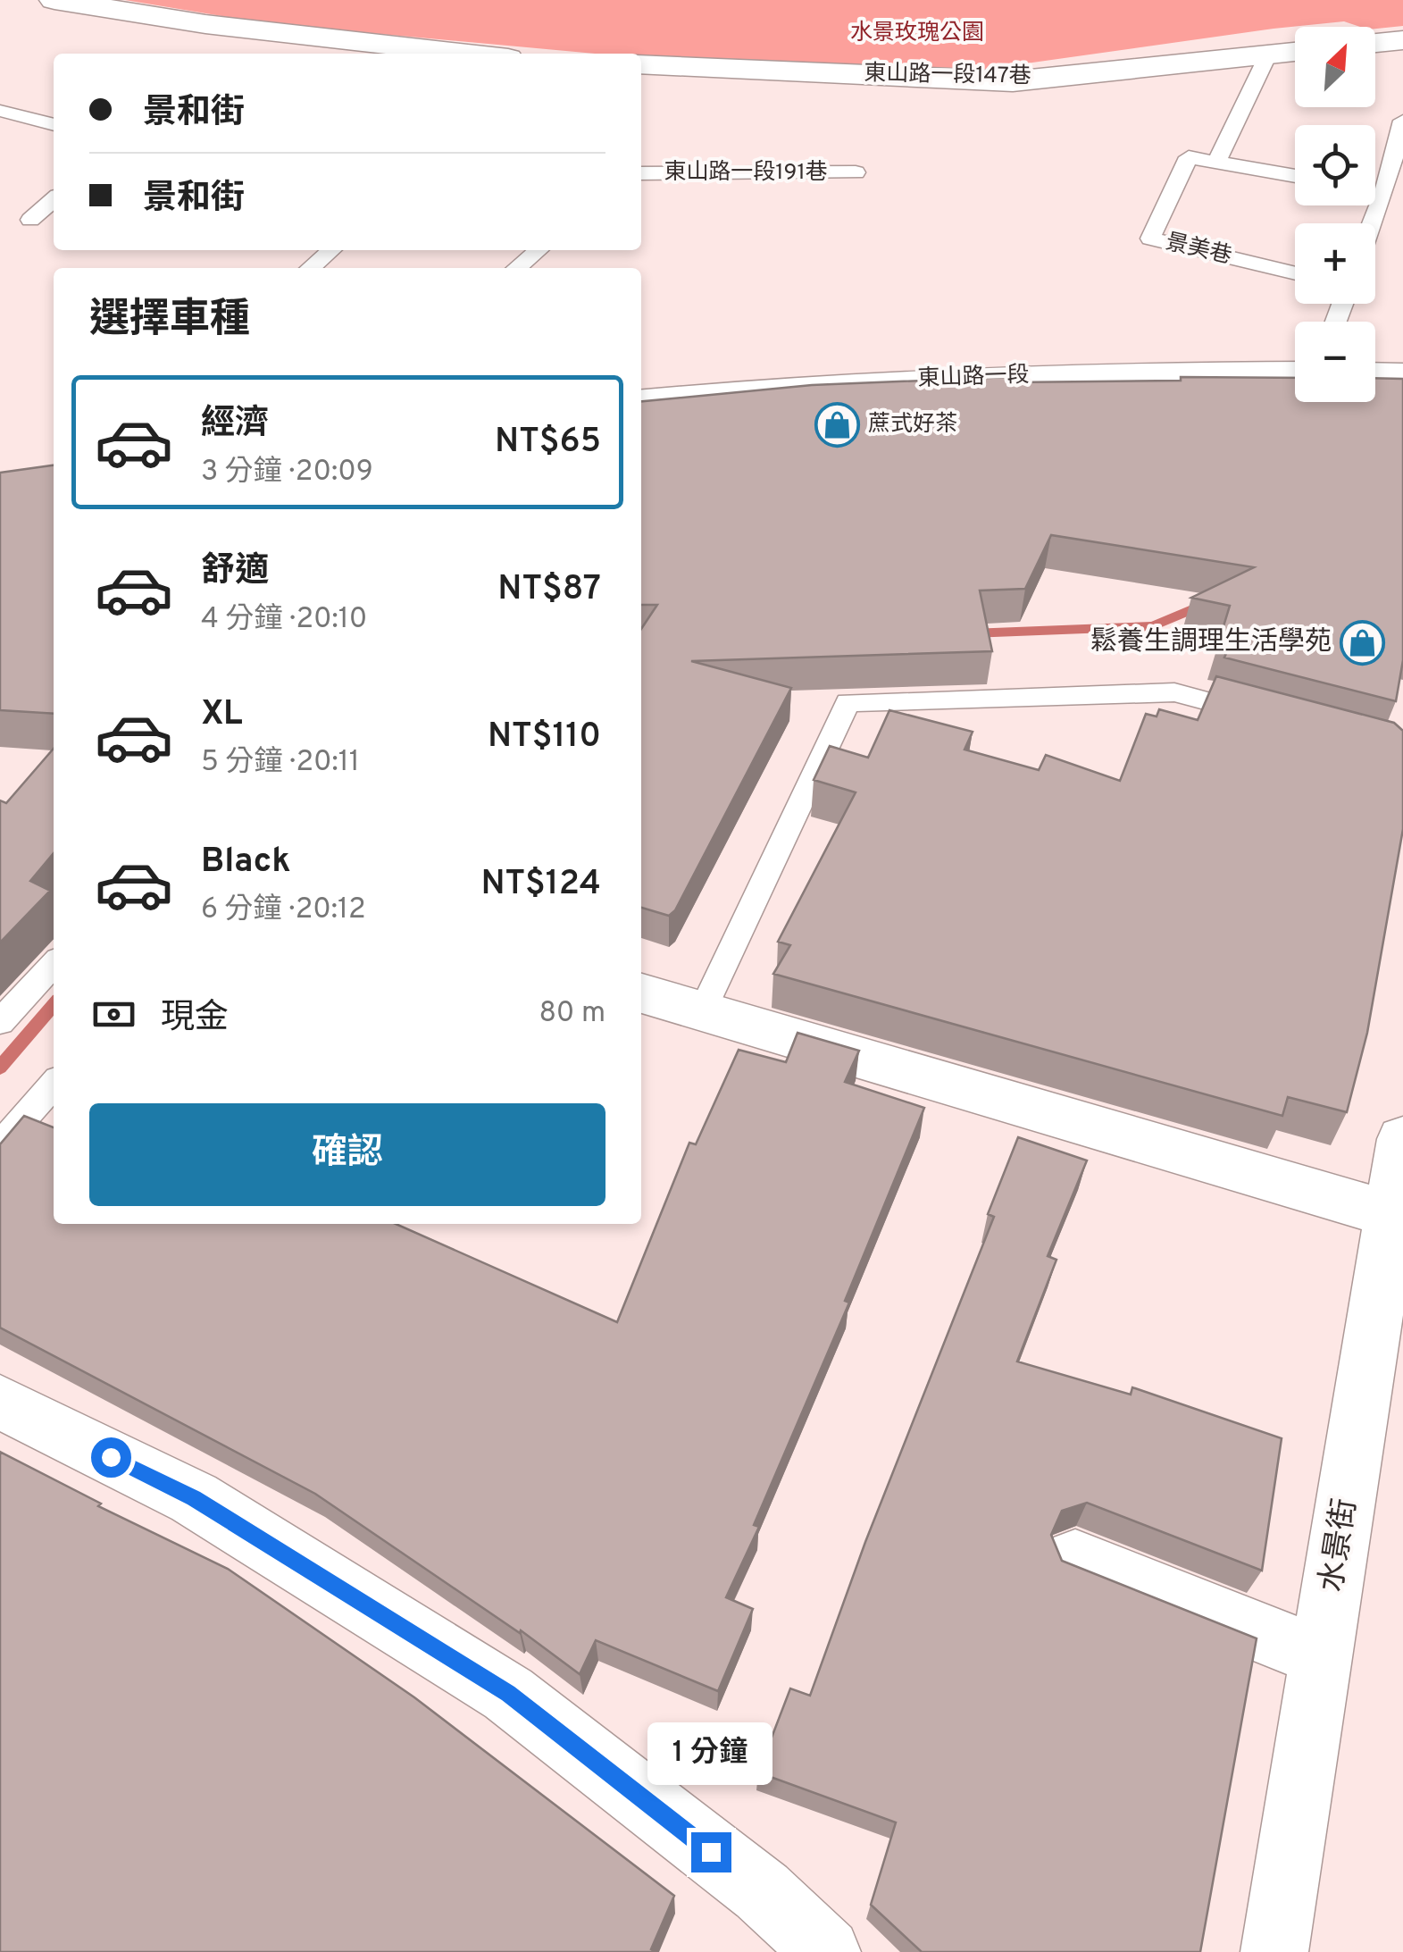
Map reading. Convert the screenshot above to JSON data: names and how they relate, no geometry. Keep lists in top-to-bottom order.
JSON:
{
  "streets": {
    "street": ["東山路一段147巷", "東山路一段", "水景街"],
    "lane": ["東山路一段191巷", "景美巷"]
  },
  "parks": ["水景玫瑰公園"],
  "places": {
    "shop": ["蔗式好茶", "鬆養生調理生活學苑"]
  },
  "north": "top right",
  "page": {
    "map_buttons": ["+", "−"],
    "banner": ["景和街", "景和街"],
    "heading": "選擇車種",
    "list": [
      {
        "name": "經濟",
        "note": "3 分鐘 · 20:09",
        "value": "NT$65"
      },
      {
        "name": "舒適",
        "note": "4 分鐘 · 20:10",
        "value": "NT$87"
      },
      {
        "name": "XL",
        "note": "5 分鐘 · 20:11",
        "value": "NT$110"
      },
      {
        "name": "Black",
        "note": "6 分鐘 · 20:12",
        "value": "NT$124"
      }
    ],
    "pay": ["現金", "80 m"],
    "buttons": "確認",
    "bubble": "1 分鐘"
  }
}
